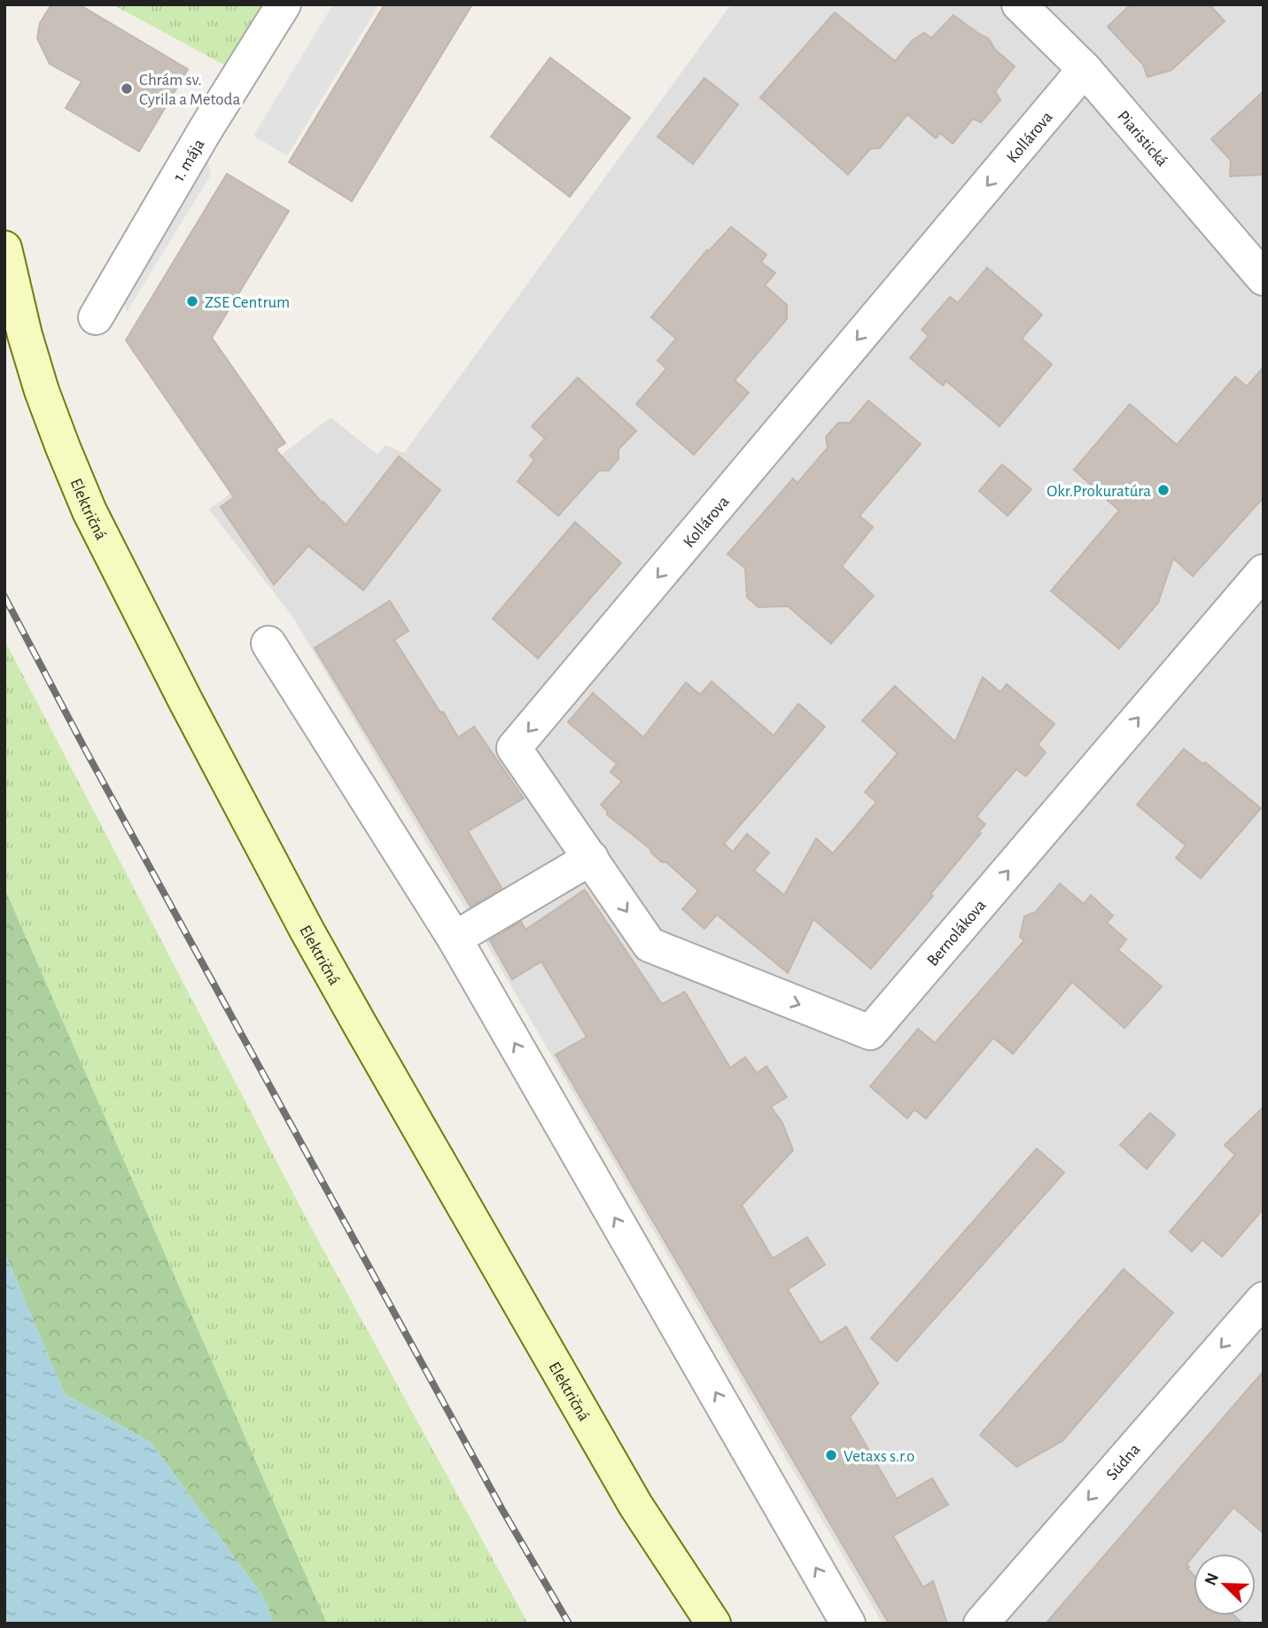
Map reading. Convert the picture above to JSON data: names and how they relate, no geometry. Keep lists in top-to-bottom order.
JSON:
{
  "streets": {
    "main road": ["Električná"],
    "street": [
      "Kollárova",
      "Piaristická",
      "1. mája",
      "Bernolákova",
      "Súdna"
    ]
  },
  "crossings": [
    ["Kollárova", "Piaristická"],
    ["Kollárova", "Bernolákova"]
  ],
  "one_way": ["Kollárova", "Súdna"],
  "places": [
    "Chrám sv. Cyrila a Metoda",
    "ZSE Centrum",
    "Okr.Prokuratúra",
    "Vetaxs s.r.o"
  ],
  "north": "top left"
}
